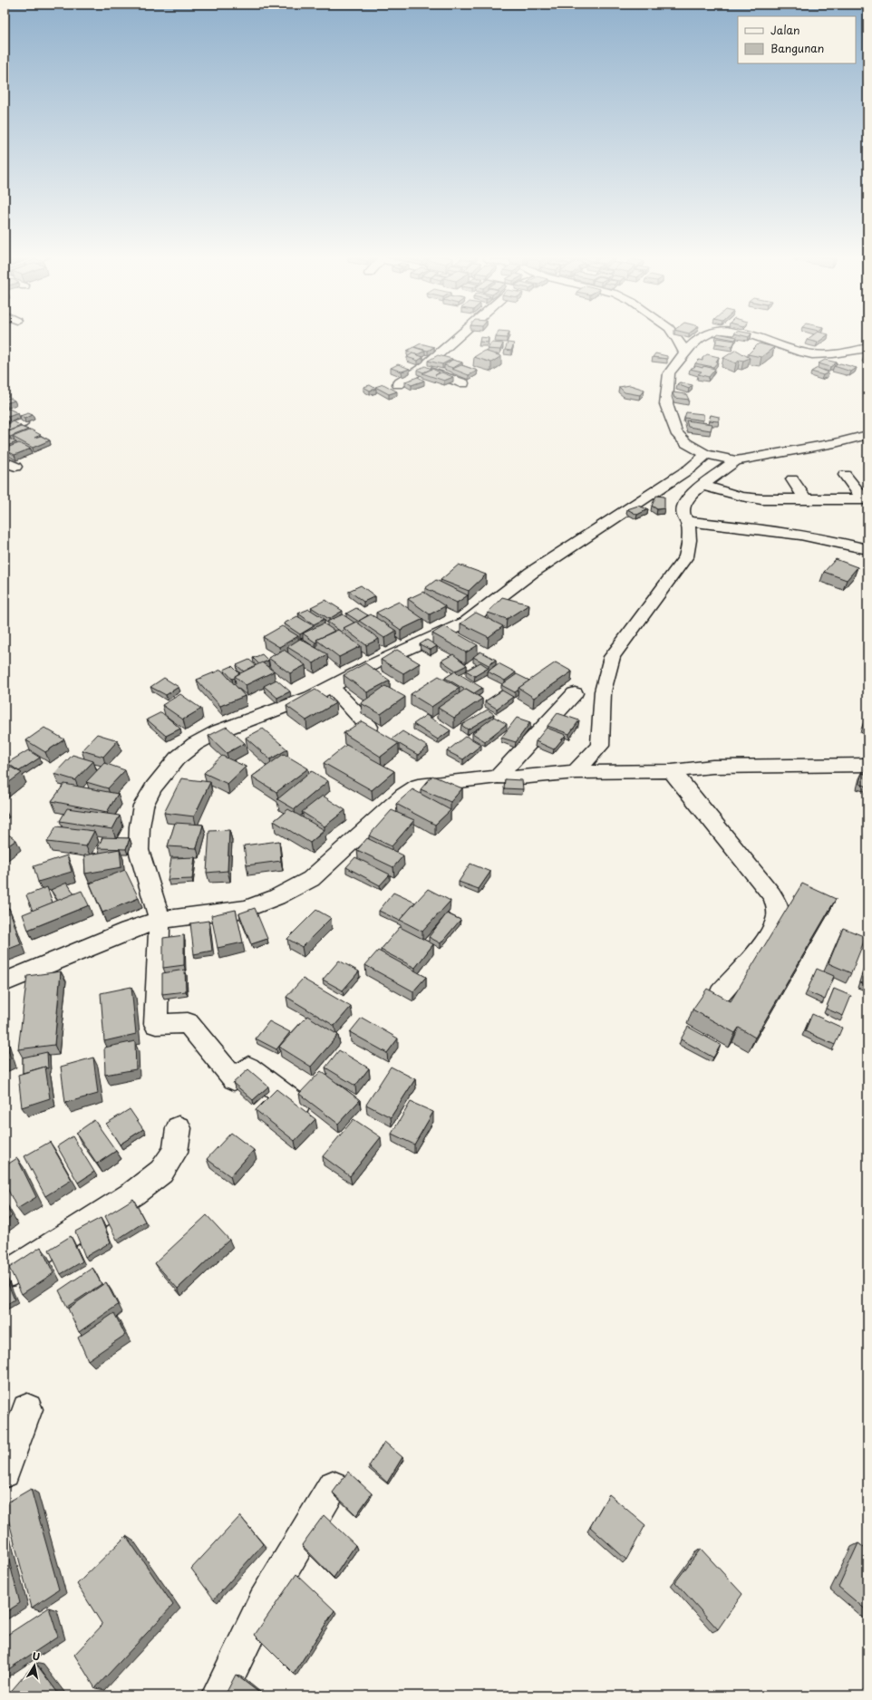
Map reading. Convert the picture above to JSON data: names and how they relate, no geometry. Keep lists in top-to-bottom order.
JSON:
{
  "legend": ["Jalan", "Bangunan"],
  "north": "top"
}
